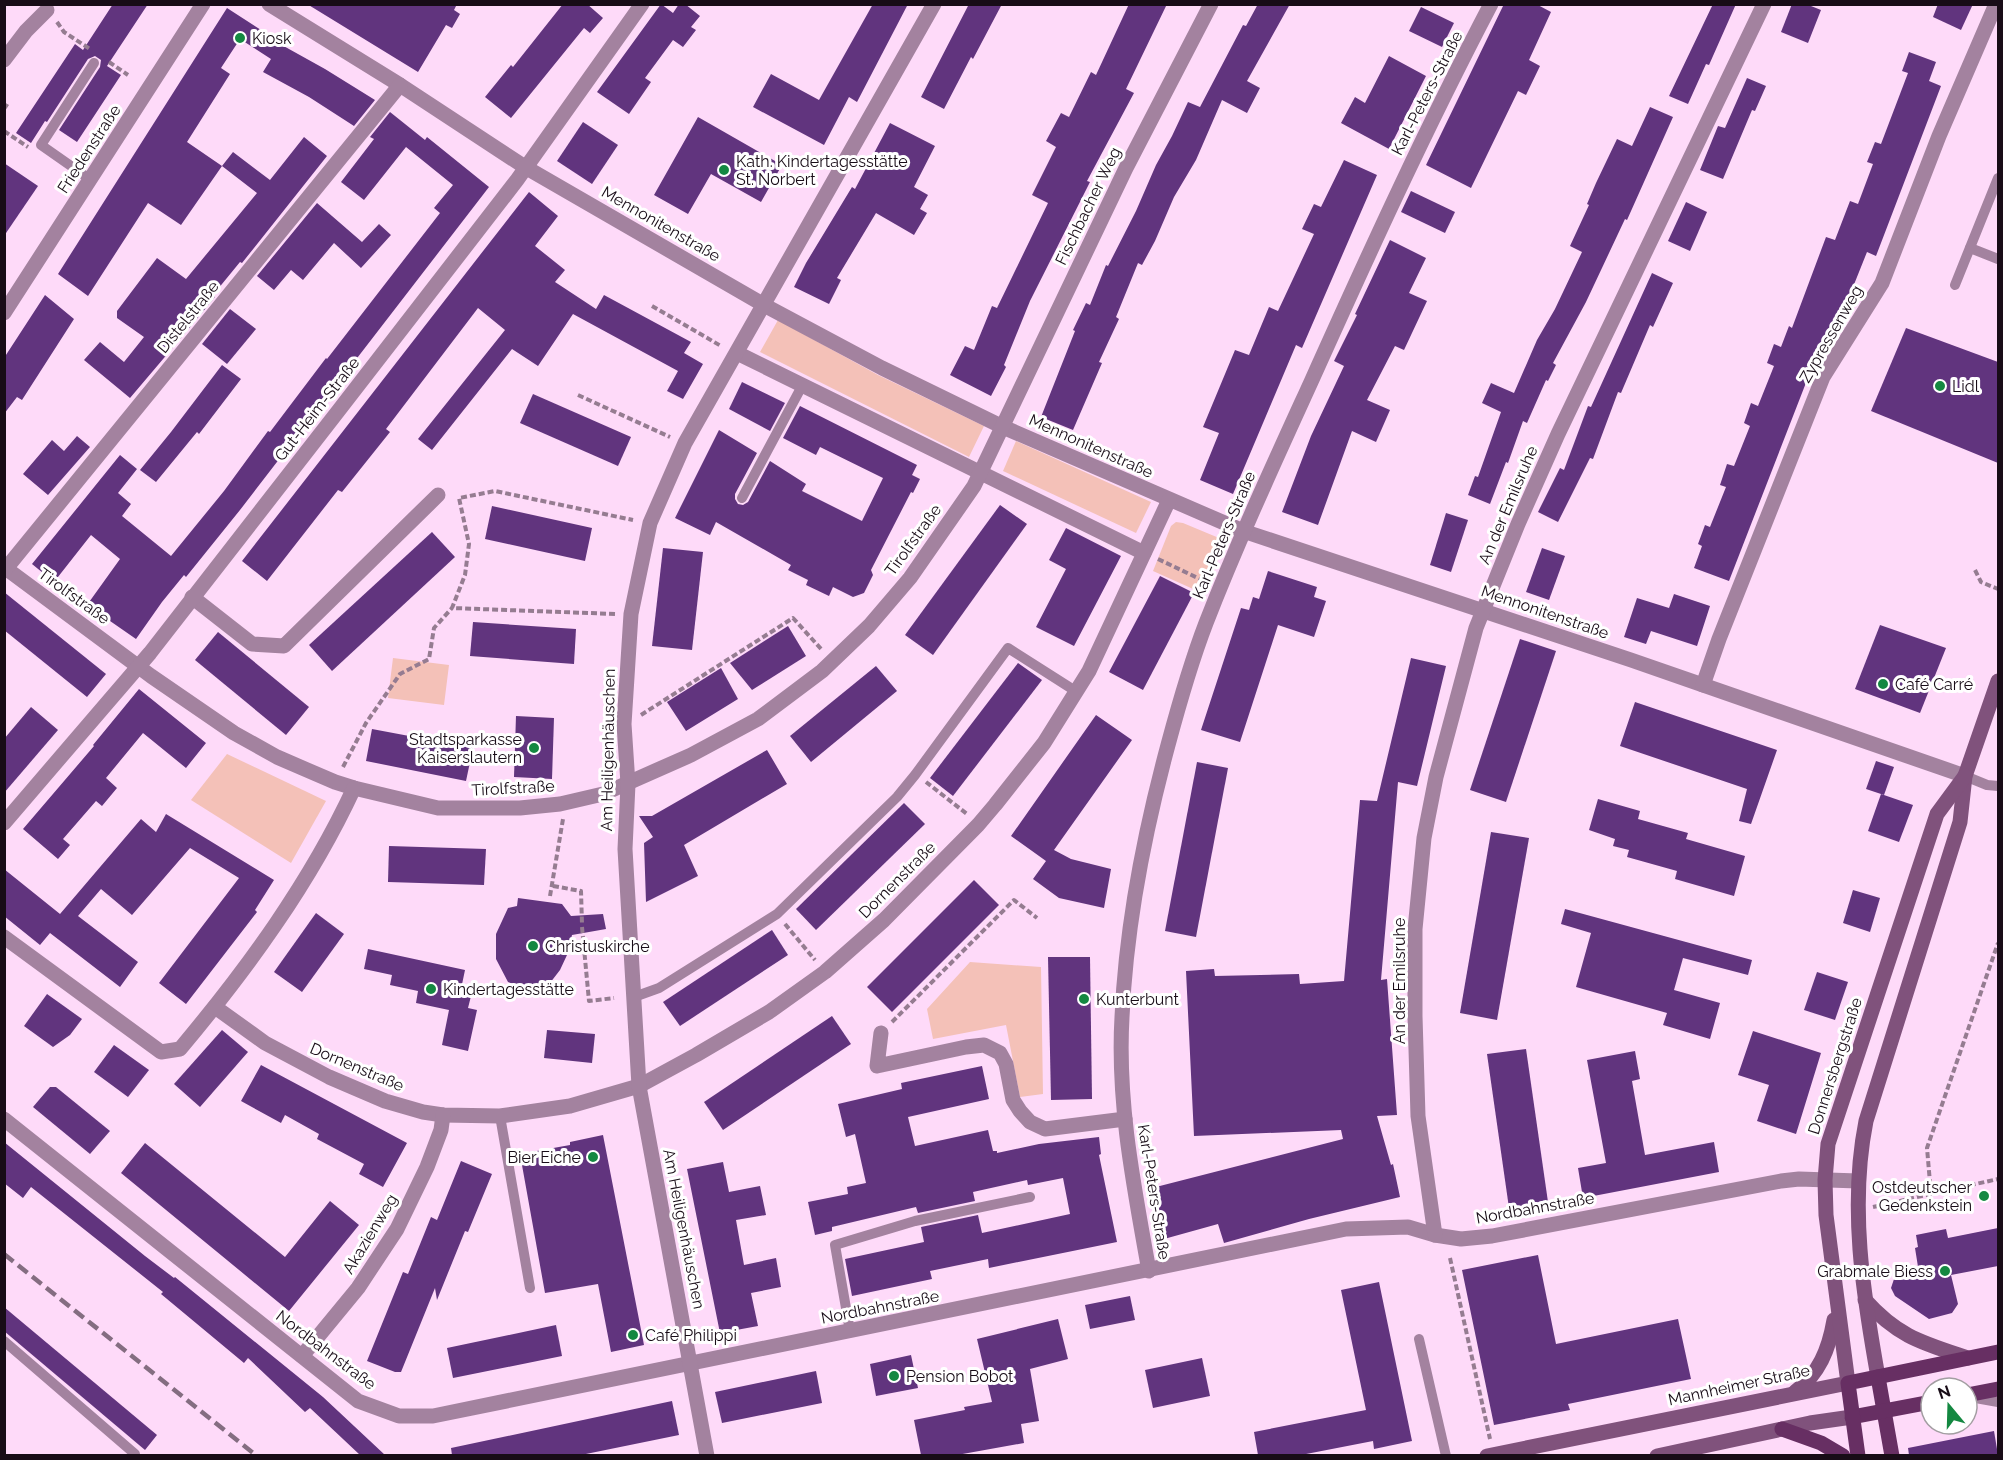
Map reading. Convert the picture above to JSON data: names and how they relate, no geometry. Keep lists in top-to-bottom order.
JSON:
{
  "streets": {
    "main road": ["Donnersbergstraße", "Mannheimer Straße"],
    "street": [
      "Karl-Peters-Straße",
      "Friedenstraße",
      "Fischbacher Weg",
      "Mennonitenstraße",
      "Distelstraße",
      "Zypressenweg",
      "Gut-Heim-Straße",
      "An der Emilsruhe",
      "Tirolfstraße",
      "Am Heiligenhäuschen",
      "Dornenstraße",
      "Nordbahnstraße",
      "Akazienweg"
    ]
  },
  "crossings": [
    ["Karl-Peters-Straße", "Mennonitenstraße"],
    ["Karl-Peters-Straße", "Nordbahnstraße"],
    ["Fischbacher Weg", "Mennonitenstraße"],
    ["Fischbacher Weg", "Tirolfstraße"],
    ["Mennonitenstraße", "Distelstraße"],
    ["Mennonitenstraße", "Zypressenweg"],
    ["Mennonitenstraße", "Gut-Heim-Straße"],
    ["Mennonitenstraße", "An der Emilsruhe"],
    ["Mennonitenstraße", "Tirolfstraße"],
    ["Mennonitenstraße", "Am Heiligenhäuschen"],
    ["Mennonitenstraße", "Dornenstraße"],
    ["Mennonitenstraße", "Donnersbergstraße"],
    ["Distelstraße", "Tirolfstraße"],
    ["Gut-Heim-Straße", "Tirolfstraße"],
    ["An der Emilsruhe", "Nordbahnstraße"],
    ["Tirolfstraße", "Am Heiligenhäuschen"],
    ["Am Heiligenhäuschen", "Dornenstraße"],
    ["Am Heiligenhäuschen", "Nordbahnstraße"],
    ["Dornenstraße", "Akazienweg"],
    ["Donnersbergstraße", "Nordbahnstraße"],
    ["Donnersbergstraße", "Mannheimer Straße"],
    ["Nordbahnstraße", "Akazienweg"]
  ],
  "places": [
    "Kiosk",
    "Kath. Kindertagesstätte St. Norbert",
    "Lidl",
    "Café Carré",
    "Stadtsparkasse Kaiserslautern",
    "Christuskirche",
    "Kindertagesstätte",
    "Kunterbunt",
    "Bier Eiche",
    "Ostdeutscher Gedenkstein",
    "Grabmale Biess",
    "Café Philippi",
    "Pension Bobot"
  ],
  "north": "top"
}
